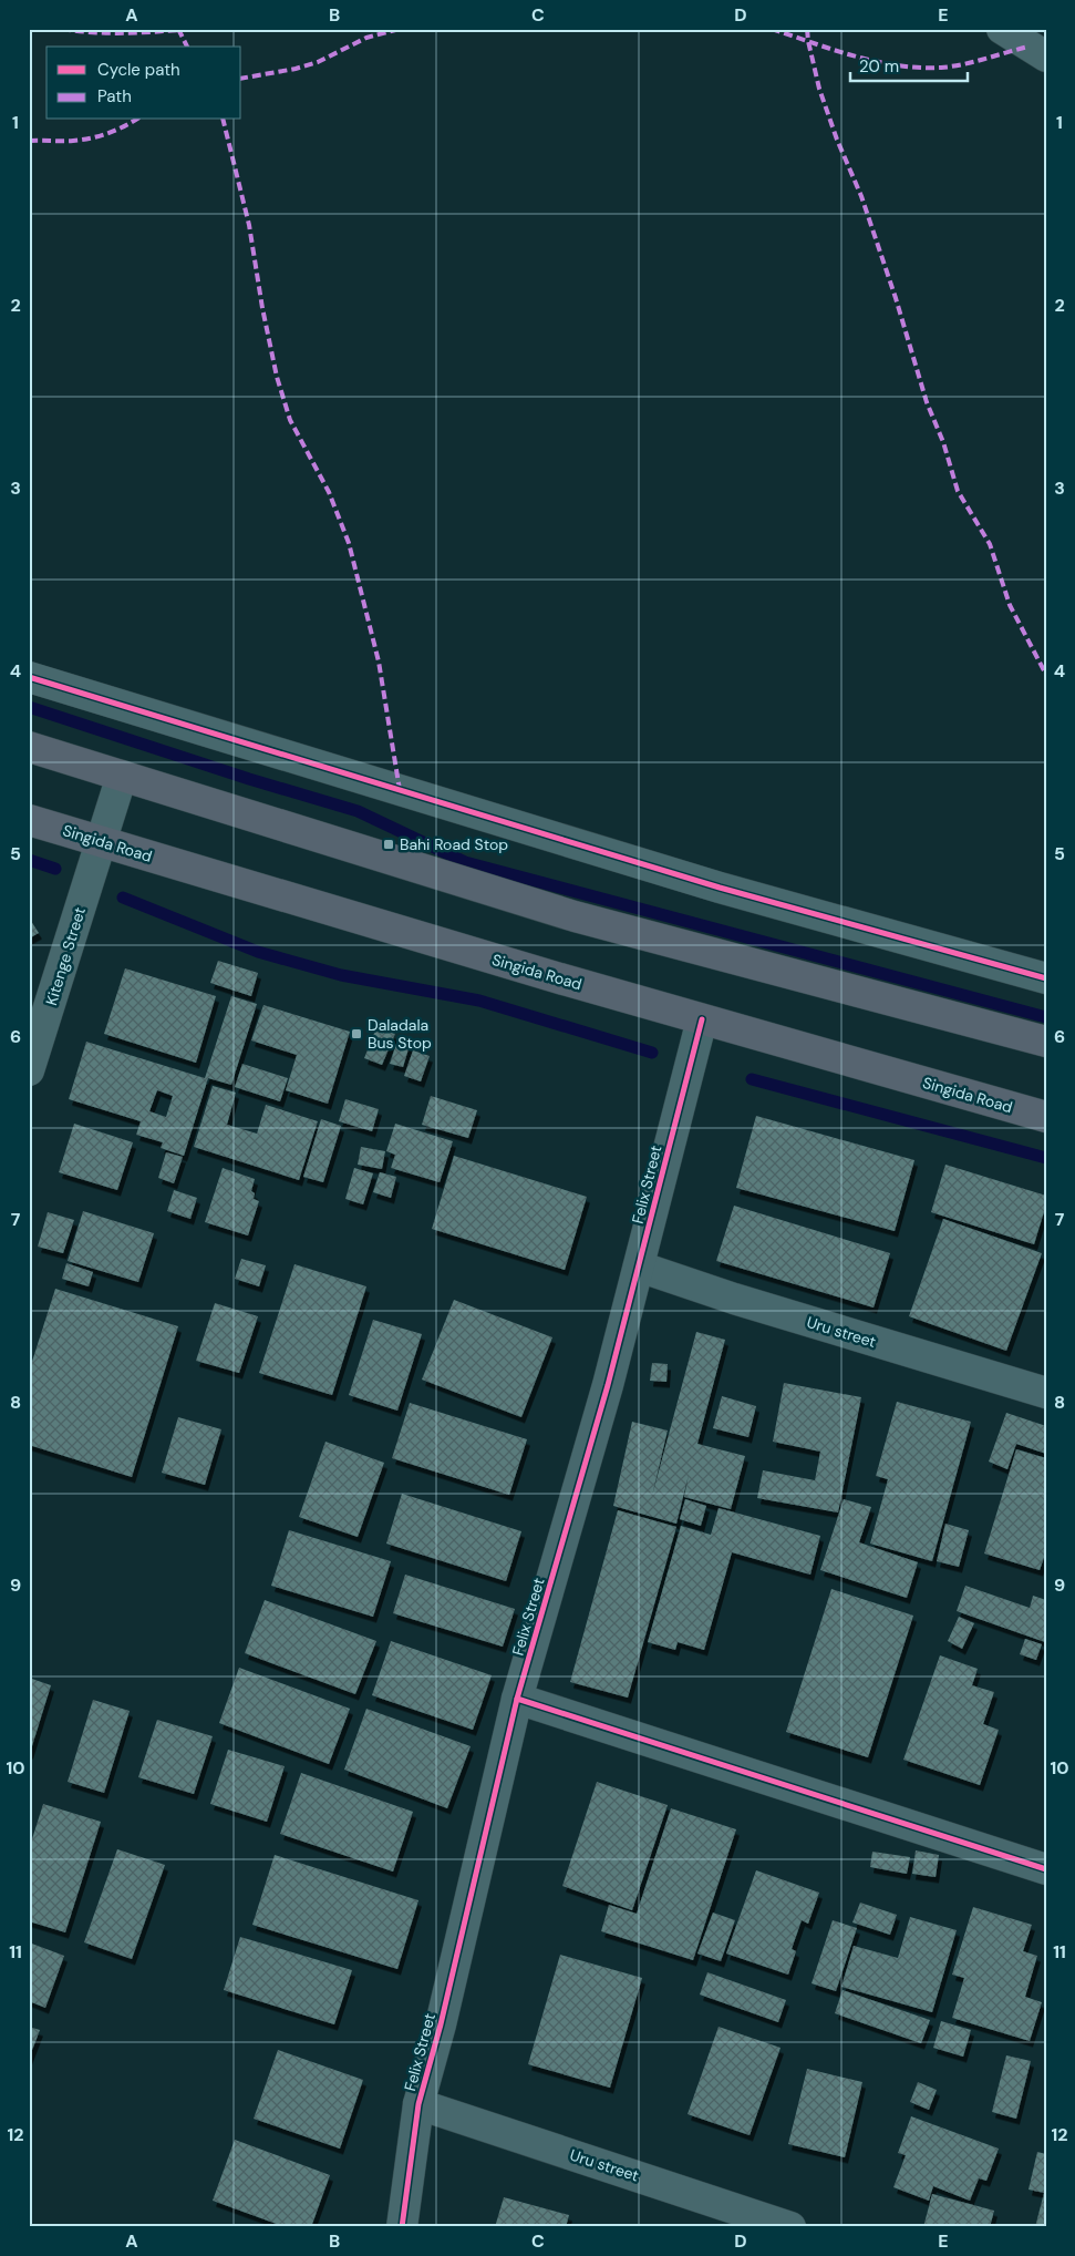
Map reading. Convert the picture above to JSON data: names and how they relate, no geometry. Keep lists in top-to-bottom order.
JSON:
{
  "streets": {
    "highway": ["Singida Road"],
    "street": ["Kitenge Street", "Felix Street", "Uru street"]
  },
  "crossings": [
    ["Singida Road", "Kitenge Street"],
    ["Singida Road", "Felix Street"],
    ["Felix Street", "Uru street"]
  ],
  "places": {
    "transit": ["Bahi Road Stop", "Daladala Bus Stop"]
  },
  "legend": ["Cycle path", "Path"],
  "scale_bar": "20 m",
  "grid": {
    "columns": [
      "A",
      "B",
      "C",
      "D",
      "E"
    ],
    "rows": [
      "1",
      "2",
      "3",
      "4",
      "5",
      "6",
      "7",
      "8",
      "9",
      "10",
      "11",
      "12"
    ]
  }
}
